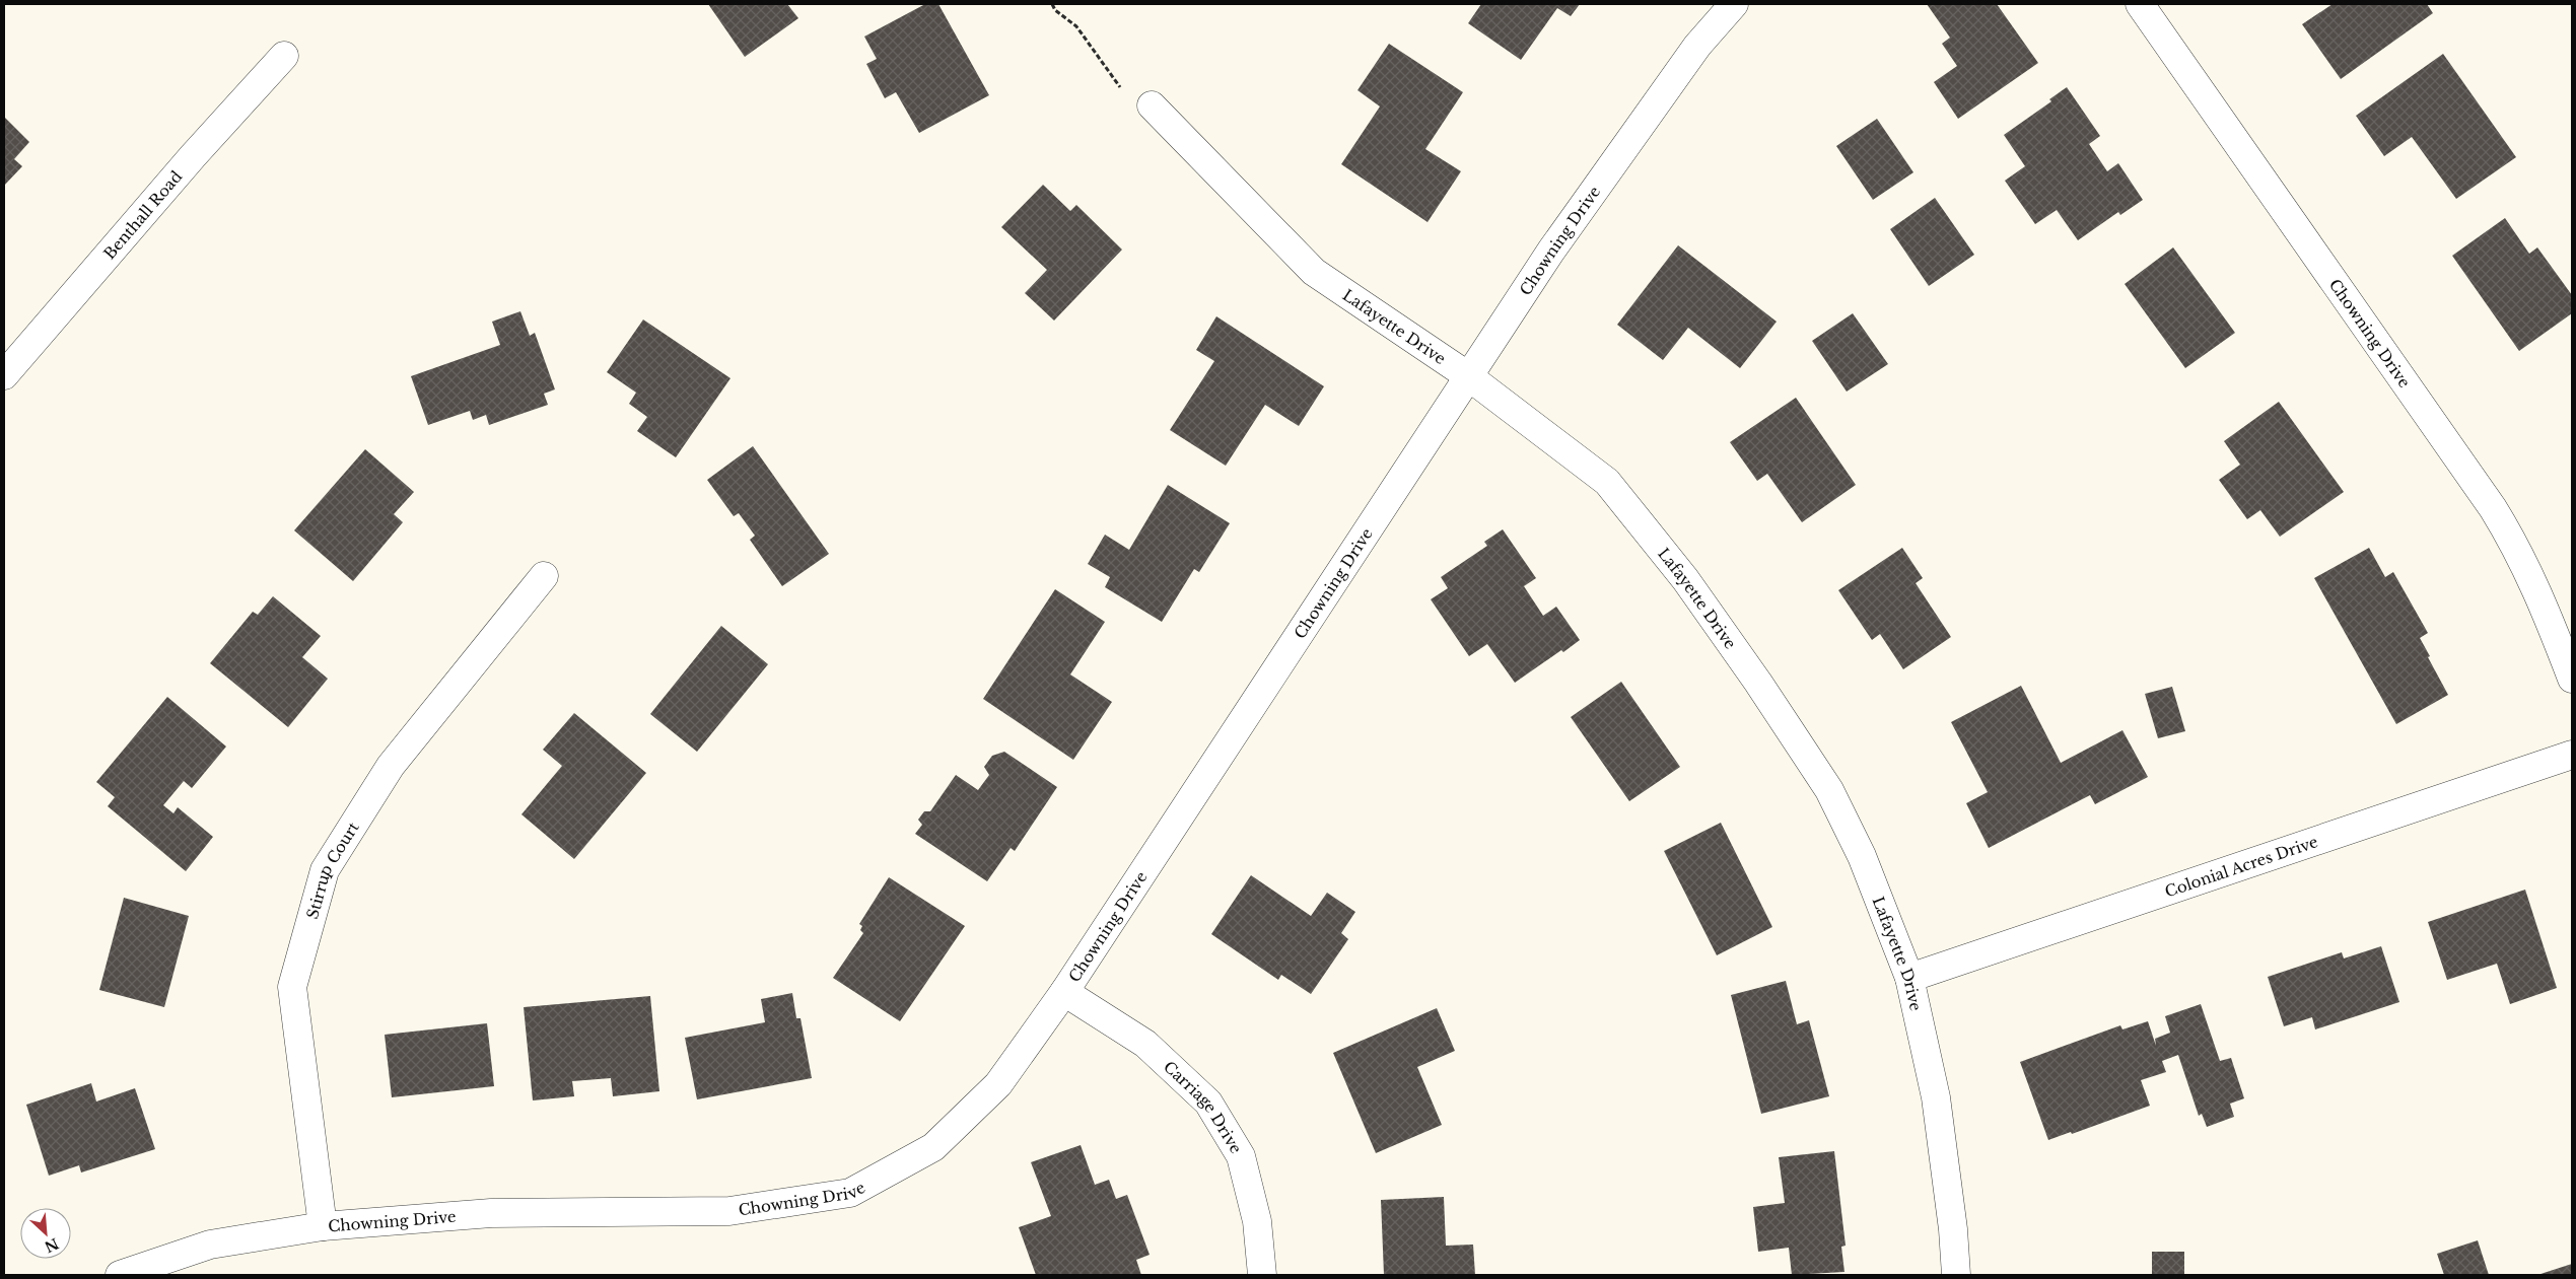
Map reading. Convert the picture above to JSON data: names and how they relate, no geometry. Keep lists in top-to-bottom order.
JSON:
{
  "streets": {
    "street": [
      "Benthall Road",
      "Chowning Drive",
      "Lafayette Drive",
      "Colonial Acres Drive",
      "Stirrup Court",
      "Carriage Drive"
    ]
  },
  "crossings": [
    ["Chowning Drive", "Lafayette Drive"],
    ["Chowning Drive", "Stirrup Court"],
    ["Chowning Drive", "Carriage Drive"],
    ["Lafayette Drive", "Colonial Acres Drive"]
  ],
  "north": "bottom right"
}
